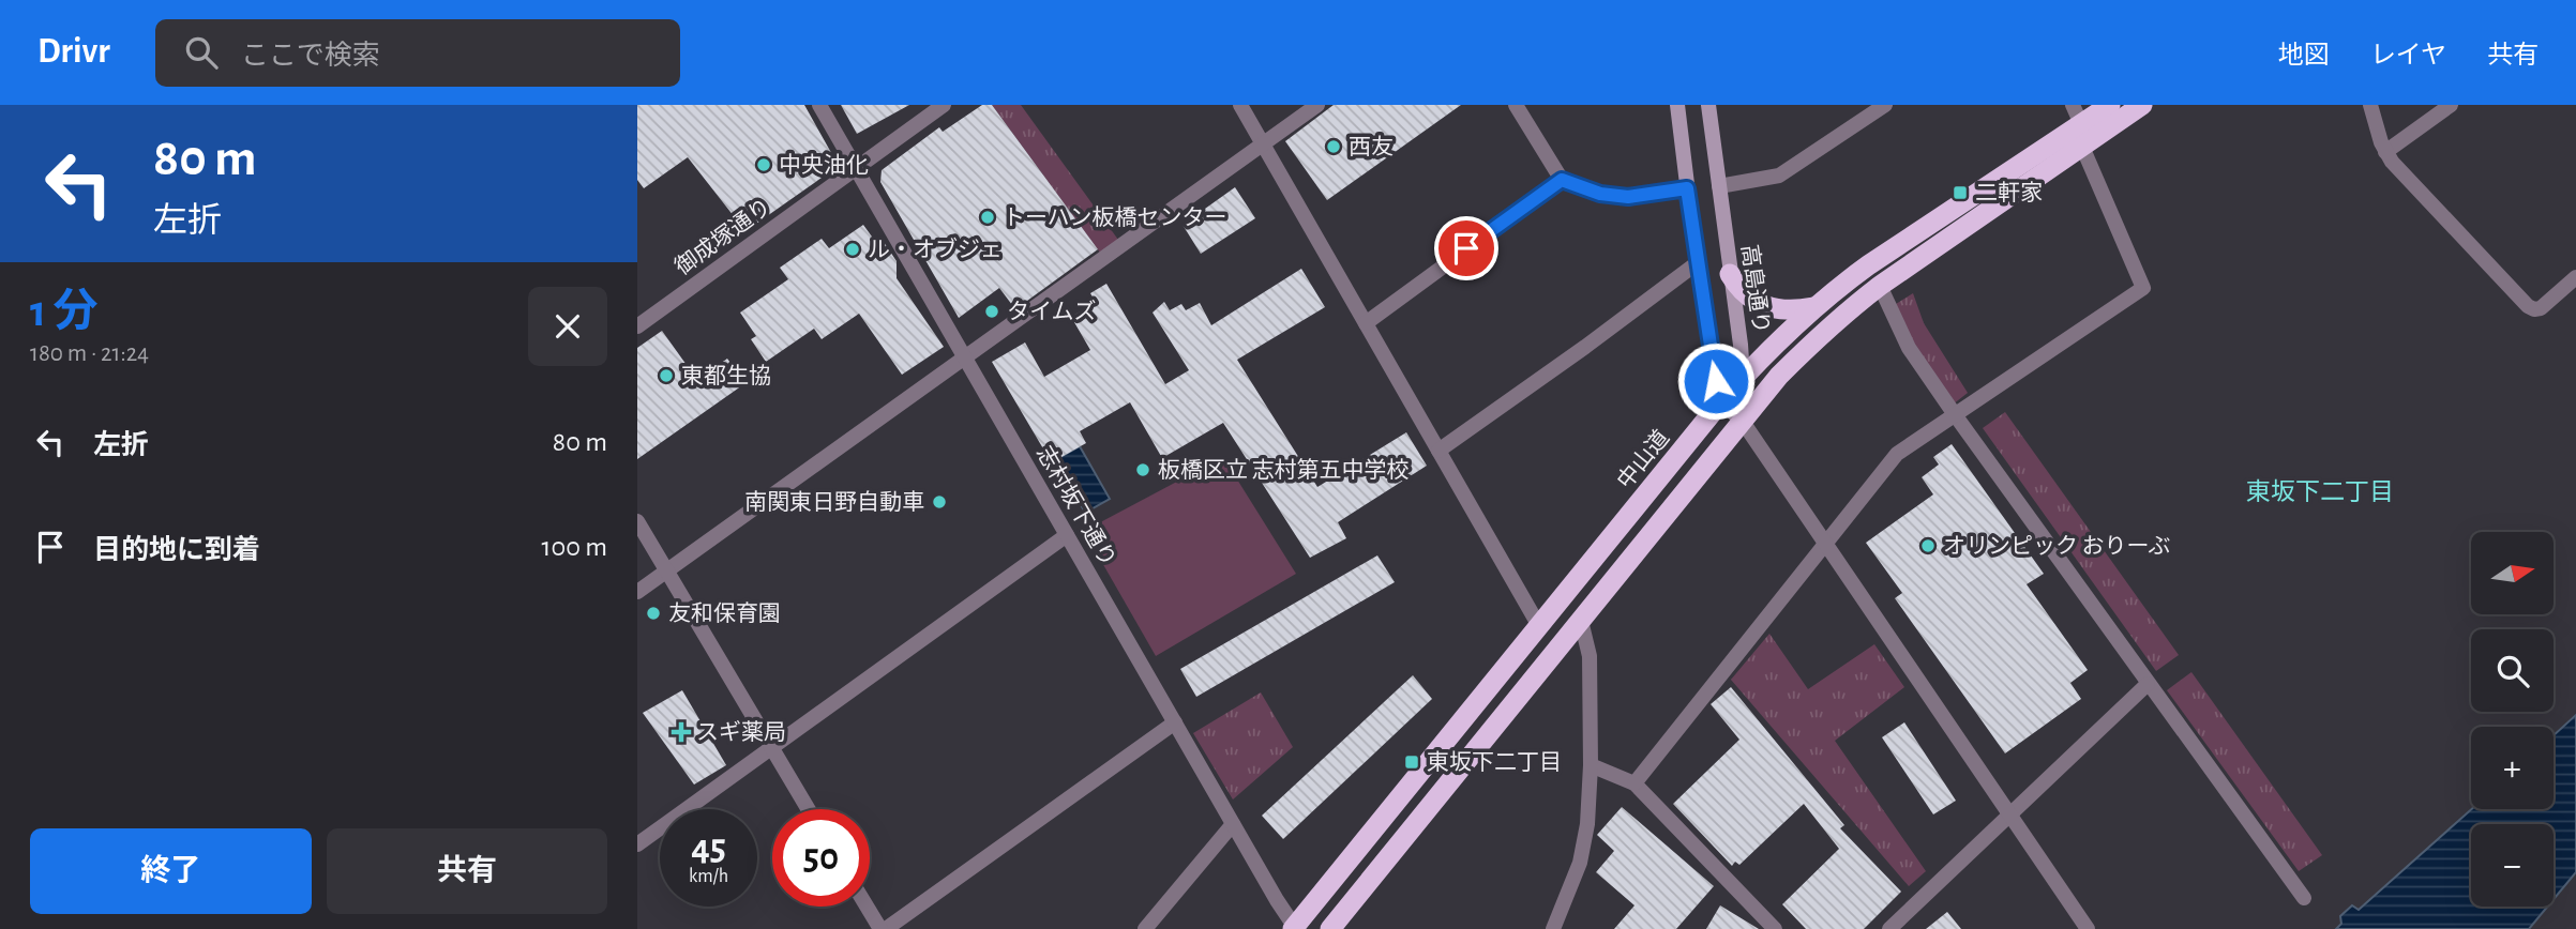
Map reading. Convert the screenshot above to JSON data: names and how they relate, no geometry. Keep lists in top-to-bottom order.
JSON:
{
  "streets": {
    "highway": ["中山道"],
    "main road": ["高島通り"],
    "street": ["御成塚通り", "志村坂下通り"]
  },
  "crossings": [
    ["御成塚通り", "志村坂下通り"],
    ["高島通り", "中山道"],
    ["中山道", "志村坂下通り"]
  ],
  "districts": ["東坂下二丁目"],
  "places": {
    "other": [
      "西友",
      "中央油化",
      "トーハン板橋センター",
      "ル・オブジェ",
      "タイムズ",
      "東都生協",
      "板橋区立 志村第五中学校",
      "南関東日野自動車",
      "オリンピック おりーぶ",
      "友和保育園"
    ],
    "transit": ["二軒家", "東坂下二丁目"],
    "health": ["スギ薬局"]
  },
  "north": "right",
  "page": {
    "header": "Drivr",
    "search": "ここで検索",
    "nav": ["地図", "レイヤ", "共有"],
    "turn": ["80 m", "左折"],
    "heading": ["1 分", "180 m · 21:24"],
    "list": [
      {
        "name": "左折",
        "value": "80 m"
      },
      {
        "name": "目的地に到着",
        "value": "100 m"
      }
    ],
    "map_buttons": ["+", "−"],
    "speed": "45 km/h",
    "limit": "50",
    "buttons": ["終了", "共有"]
  }
}
